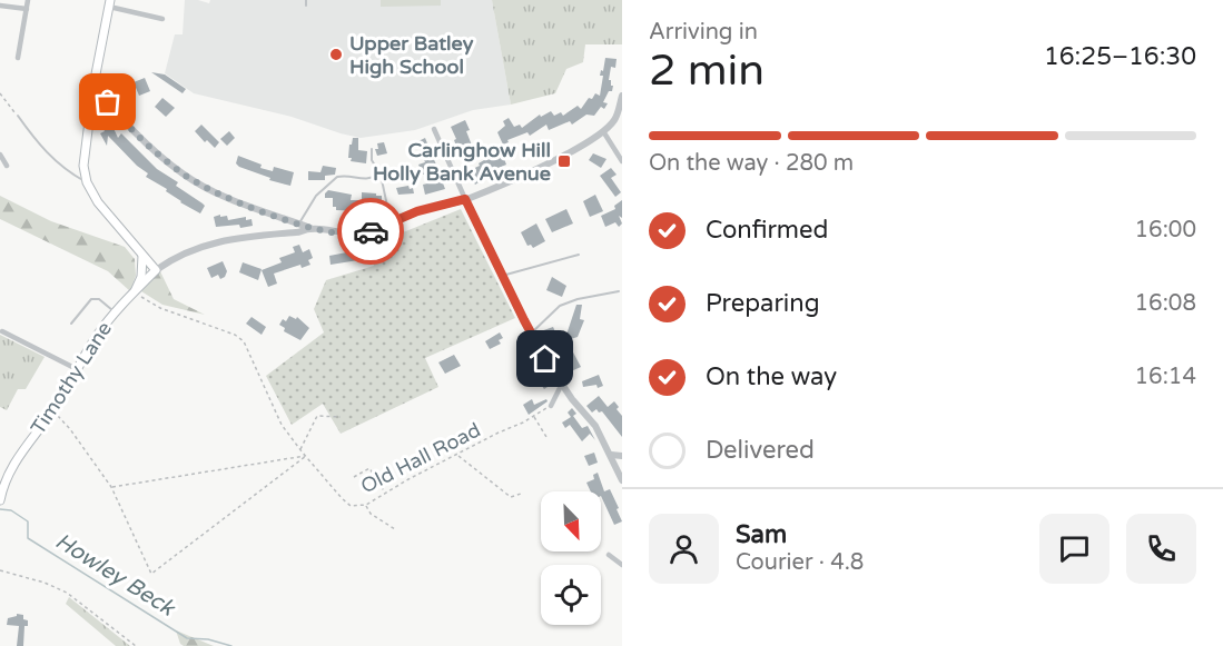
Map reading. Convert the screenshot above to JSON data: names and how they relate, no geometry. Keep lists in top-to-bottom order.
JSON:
{
  "streets": {
    "main road": ["Timothy Lane"],
    "path": ["Old Hall Road"]
  },
  "crossings": [
    ["Timothy Lane", "Old Hall Road"]
  ],
  "water": ["Howley Beck"],
  "places": {
    "other": ["Upper Batley High School"],
    "transit": ["Carlinghow Hill Holly Bank Avenue"]
  },
  "north": "bottom right",
  "page": {
    "heading": ["2 min", "Arriving in", "16:25–16:30"],
    "panel": ["Sam", "Courier · 4.8"],
    "bar": "On the way · 280 m",
    "list": [
      ["Confirmed", "16:00"],
      ["Preparing", "16:08"],
      ["On the way", "16:14"],
      "Delivered"
    ]
  }
}
